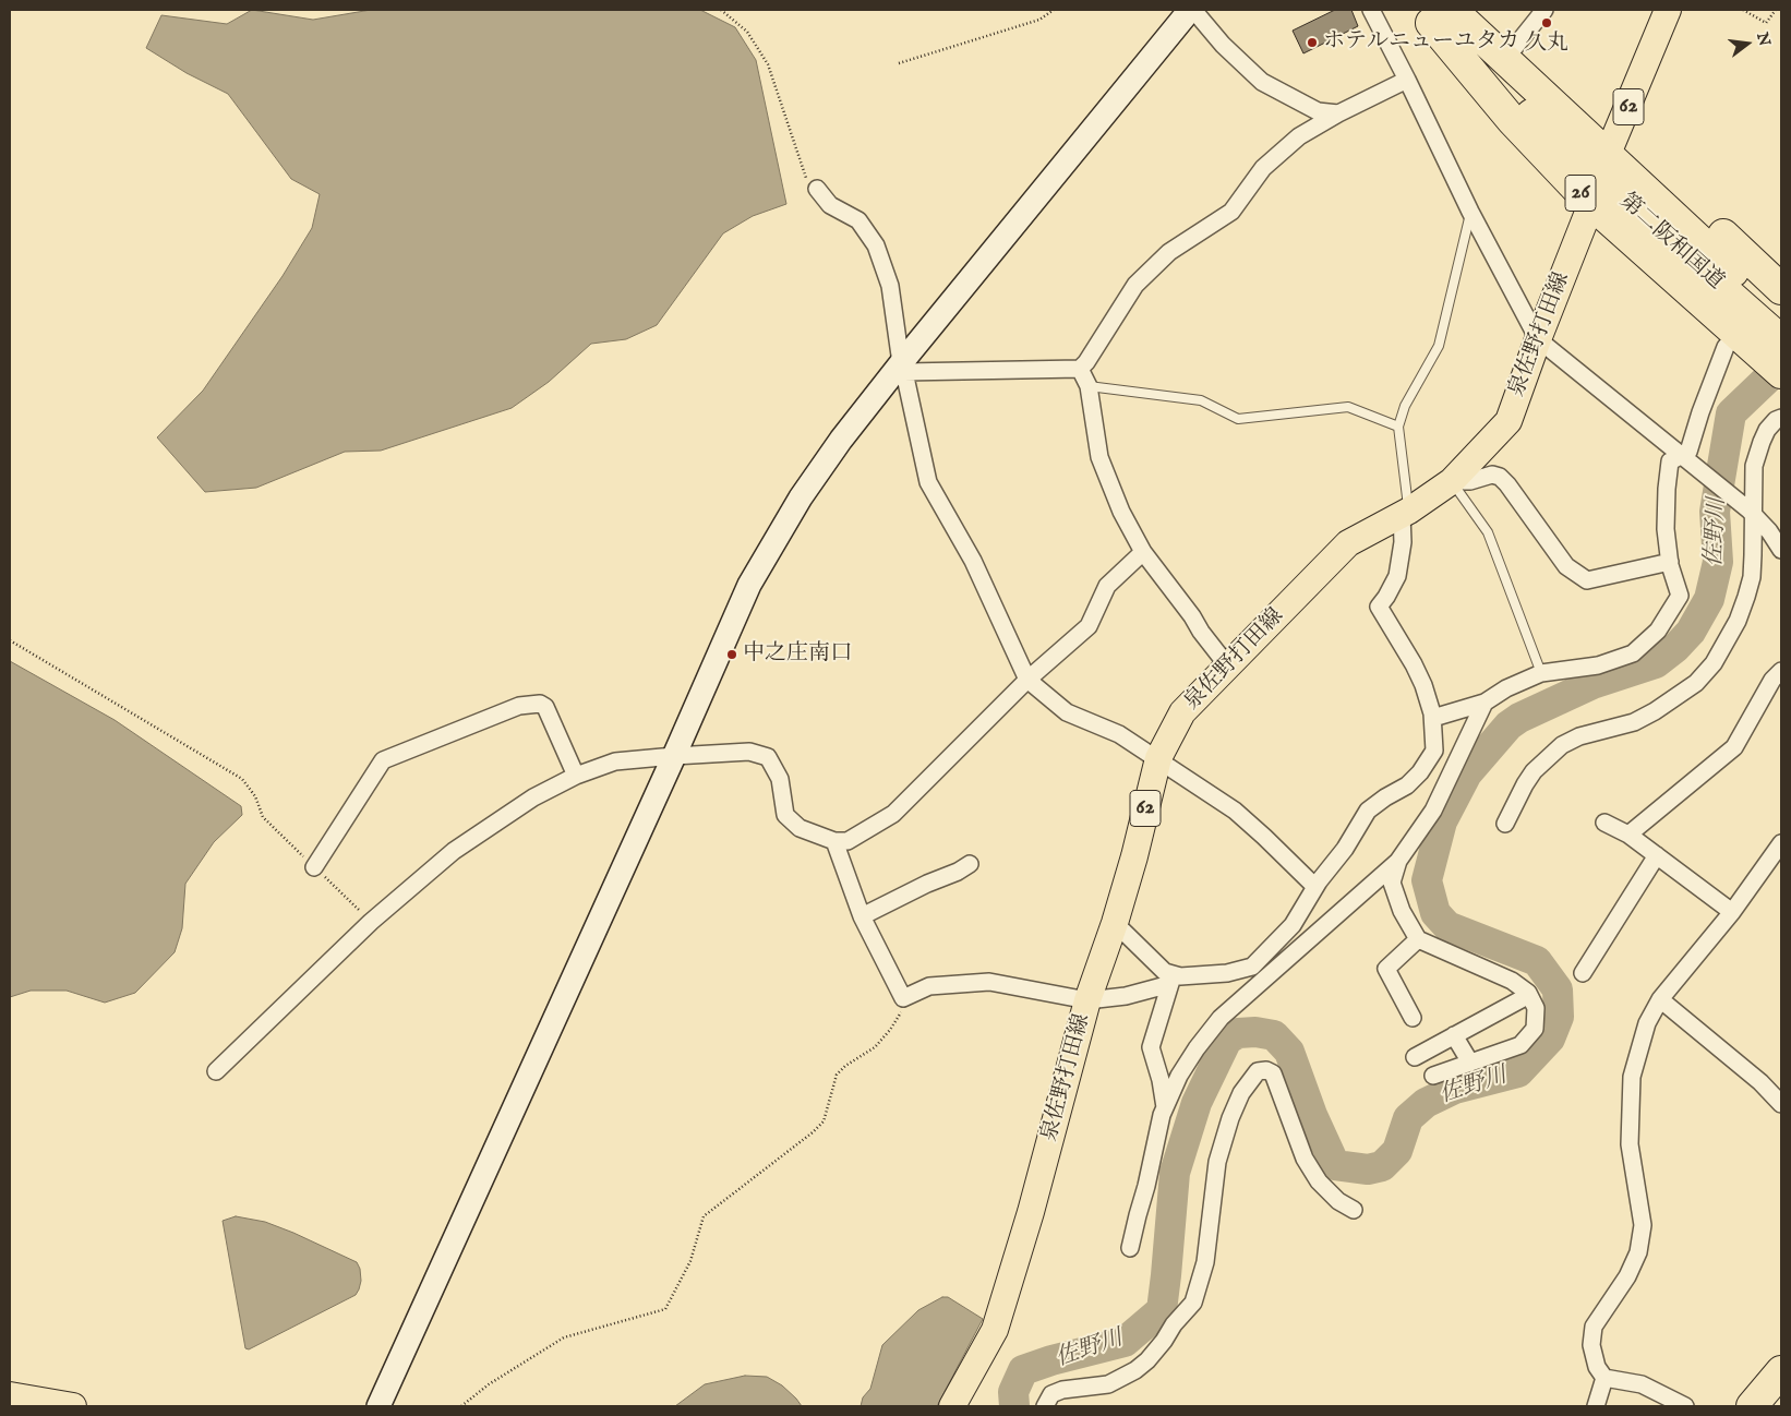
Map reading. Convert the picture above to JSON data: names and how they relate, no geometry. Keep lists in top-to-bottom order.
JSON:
{
  "streets": {
    "highway": ["26", "第二阪和国道"],
    "main road": ["62", "泉佐野打田線"]
  },
  "crossings": [
    ["26", "第二阪和国道"],
    ["26", "泉佐野打田線"],
    ["第二阪和国道", "泉佐野打田線"]
  ],
  "water": ["佐野川"],
  "places": ["久丸", "ホテルニューユタカ", "中之庄南口"],
  "north": "right"
}
